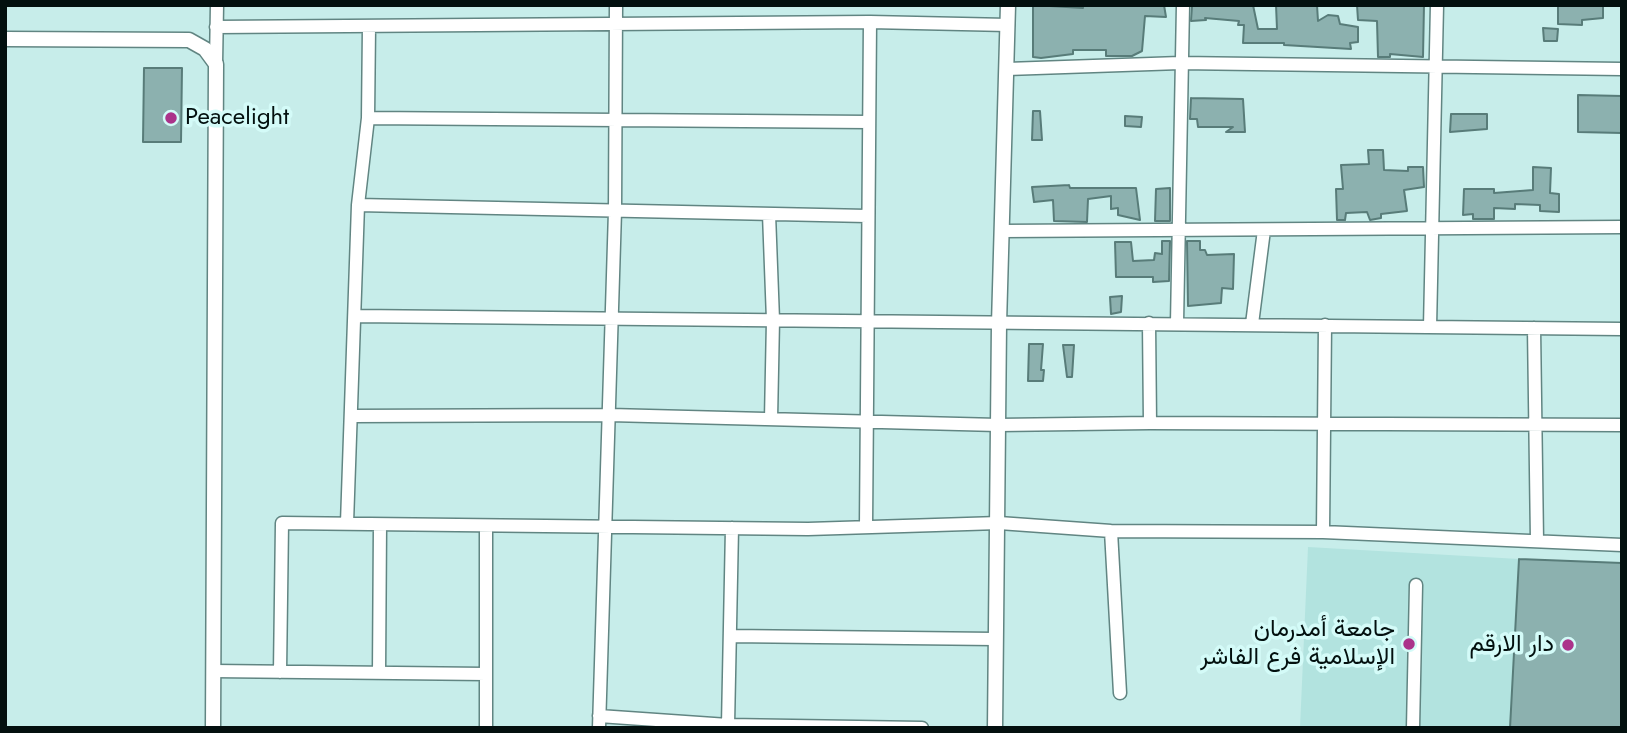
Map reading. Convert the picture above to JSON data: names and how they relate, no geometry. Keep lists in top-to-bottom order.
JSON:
{
  "places": ["Peacelight", "جامعة أمدرمان الإسلامية فرع الفاشر", "دار الارقم"]
}
